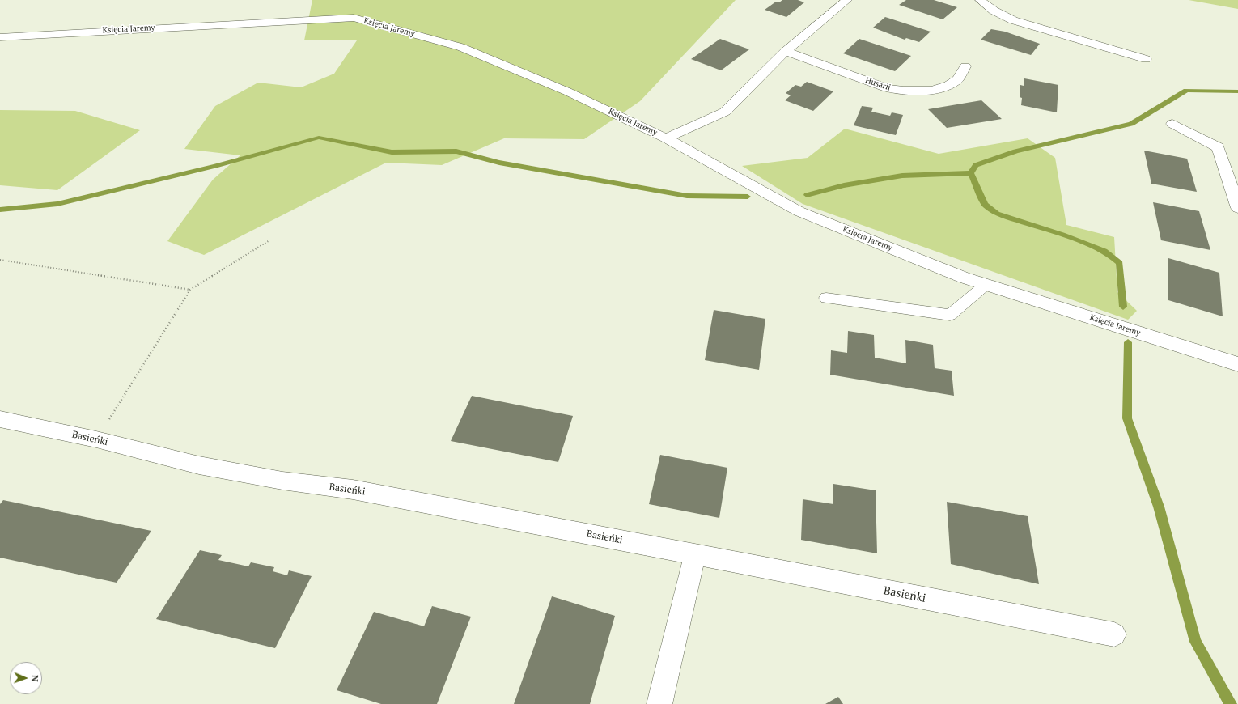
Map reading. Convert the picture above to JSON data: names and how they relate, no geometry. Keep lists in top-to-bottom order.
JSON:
{
  "streets": {
    "street": ["Księcia Jaremy", "Husarii", "Basieńki"]
  },
  "north": "right"
}
